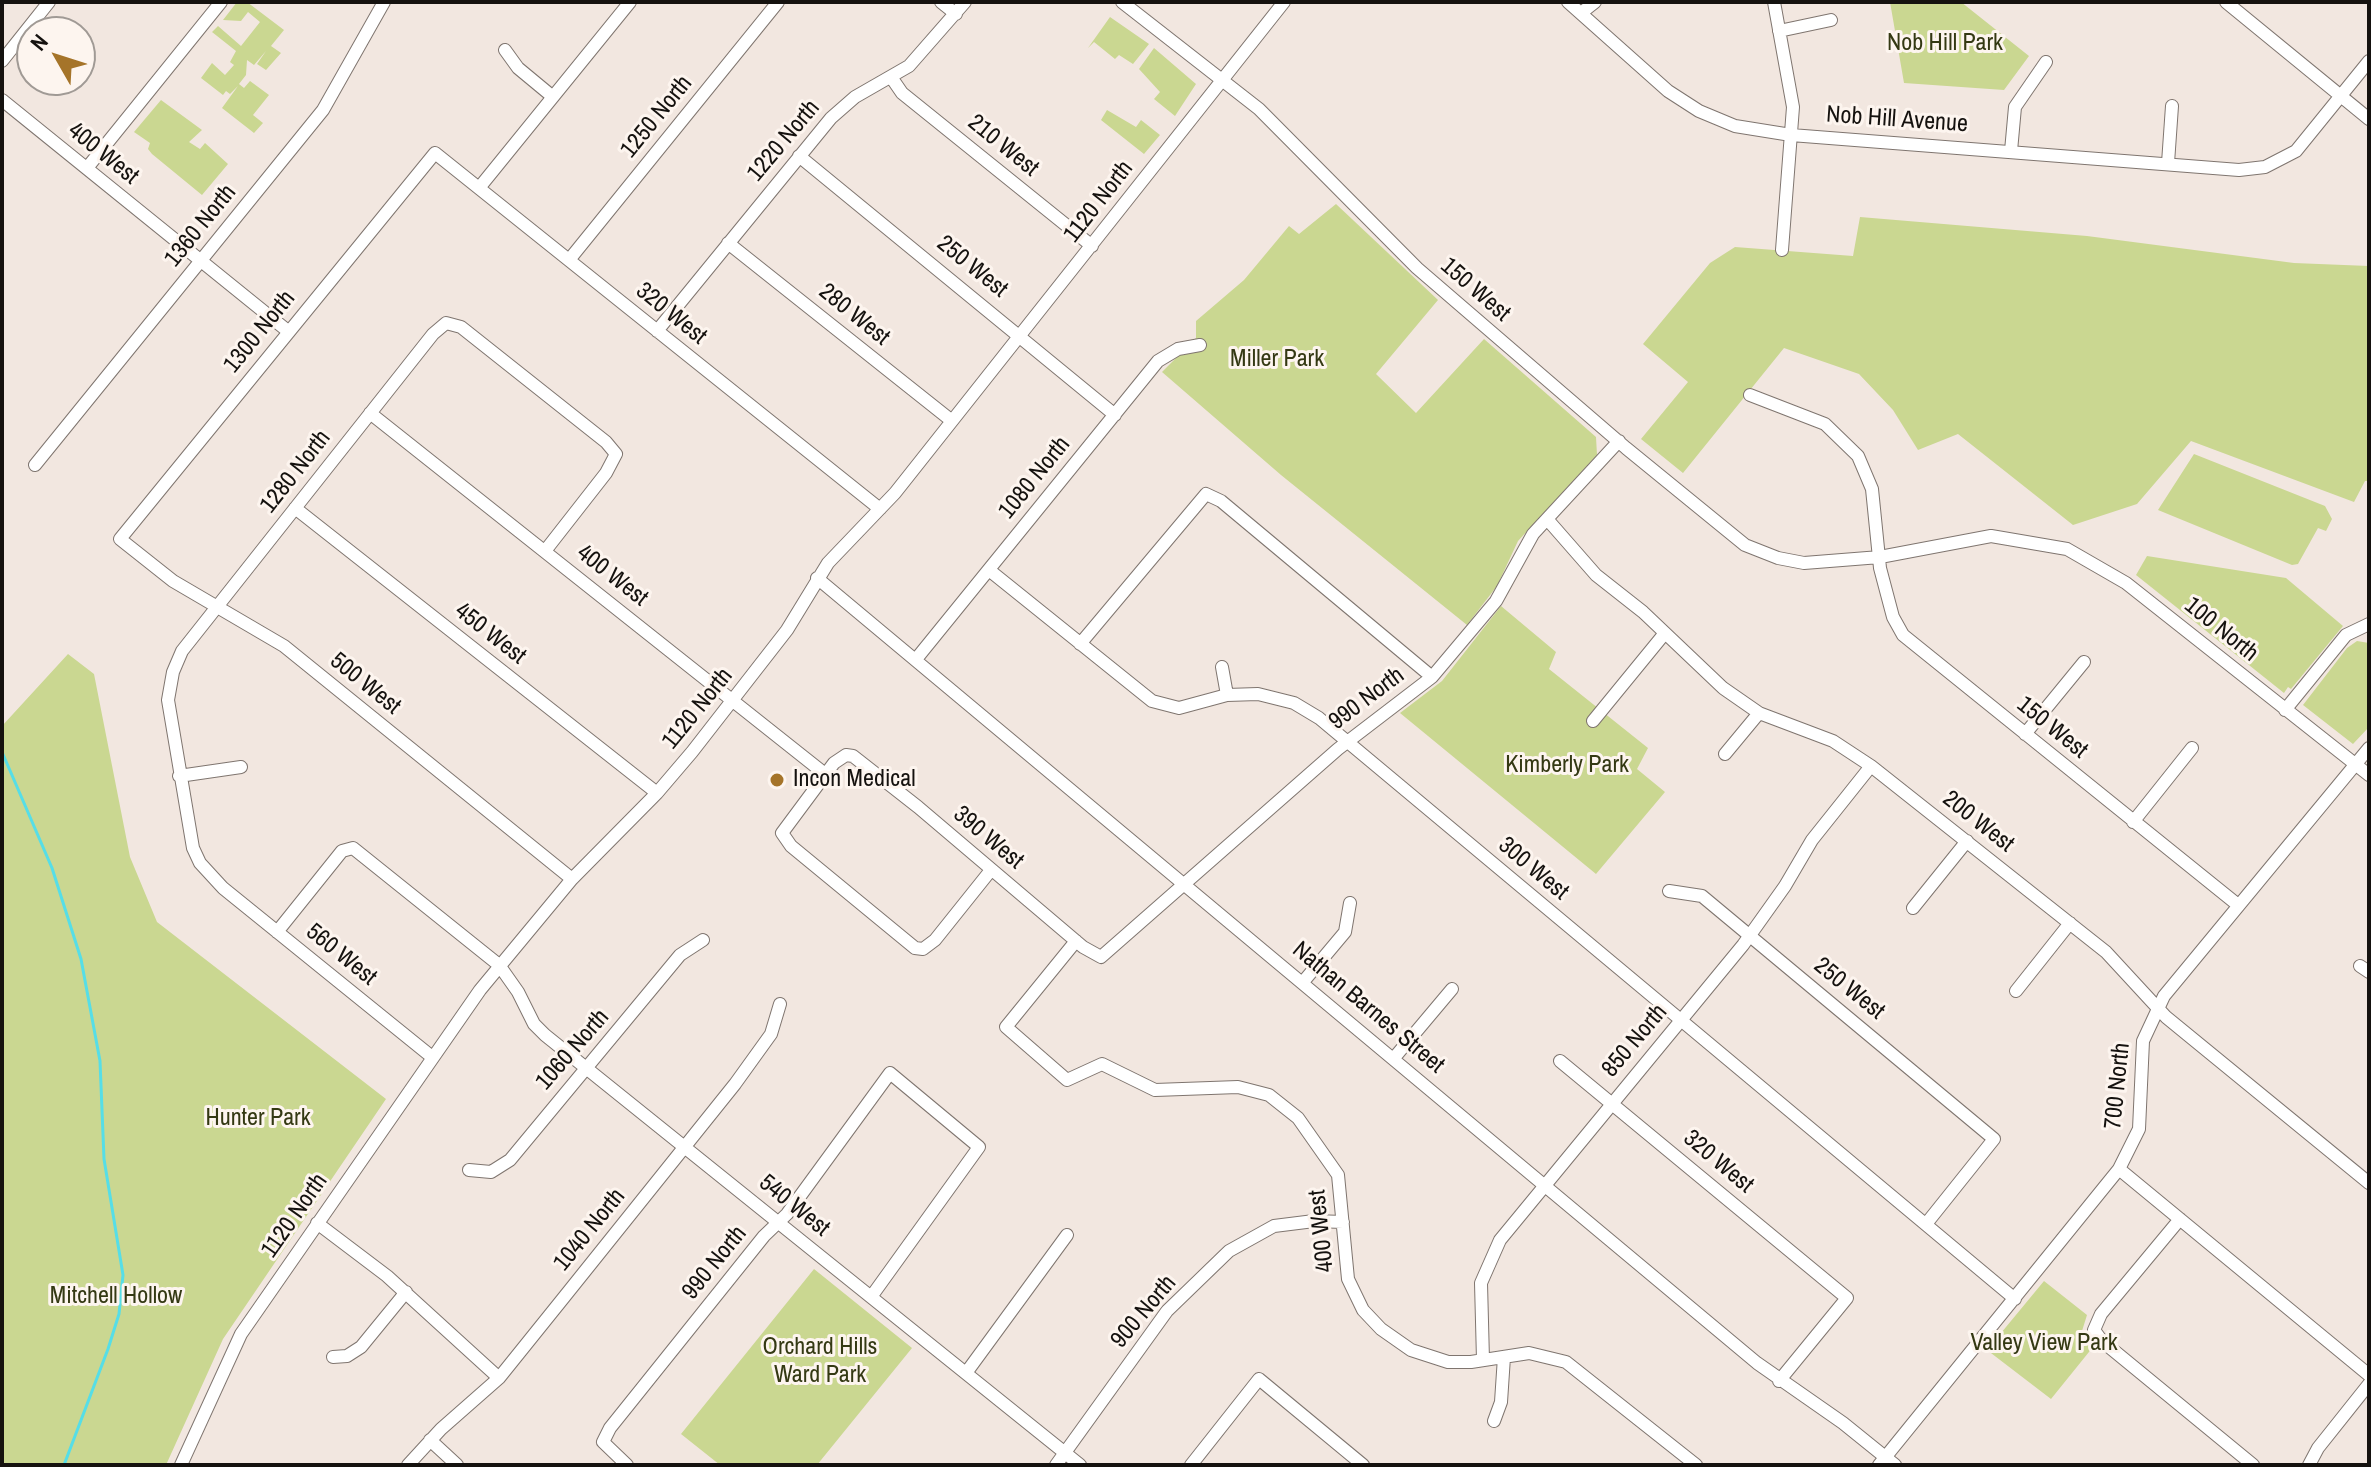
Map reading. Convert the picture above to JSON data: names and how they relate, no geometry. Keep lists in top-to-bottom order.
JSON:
{
  "streets": {
    "street": [
      "1250 North",
      "Nob Hill Avenue",
      "1220 North",
      "210 West",
      "400 West",
      "1120 North",
      "1360 North",
      "250 West",
      "150 West",
      "320 West",
      "280 West",
      "1300 North",
      "1280 North",
      "1080 North",
      "100 North",
      "450 West",
      "500 West",
      "990 North",
      "200 West",
      "390 West",
      "300 West",
      "560 West",
      "Nathan Barnes Street",
      "850 North",
      "1060 North",
      "700 North",
      "540 West",
      "1040 North",
      "900 North"
    ]
  },
  "crossings": [
    ["1250 North", "320 West"],
    ["1220 North", "210 West"],
    ["1220 North", "250 West"],
    ["1220 North", "320 West"],
    ["1220 North", "280 West"],
    ["210 West", "1120 North"],
    ["400 West", "1120 North"],
    ["400 West", "1360 North"],
    ["400 West", "1300 North"],
    ["400 West", "1280 North"],
    ["400 West", "390 West"],
    ["400 West", "850 North"],
    ["400 West", "900 North"],
    ["1120 North", "250 West"],
    ["1120 North", "150 West"],
    ["1120 North", "320 West"],
    ["1120 North", "280 West"],
    ["1120 North", "450 West"],
    ["1120 North", "500 West"],
    ["1120 North", "560 West"],
    ["1120 North", "Nathan Barnes Street"],
    ["1120 North", "540 West"],
    ["250 West", "1080 North"],
    ["250 West", "300 West"],
    ["250 West", "850 North"],
    ["150 West", "100 North"],
    ["150 West", "990 North"],
    ["150 West", "700 North"],
    ["320 West", "1300 North"],
    ["320 West", "Nathan Barnes Street"],
    ["320 West", "850 North"],
    ["1300 North", "500 West"],
    ["1280 North", "450 West"],
    ["1280 North", "500 West"],
    ["1280 North", "560 West"],
    ["1080 North", "300 West"],
    ["1080 North", "Nathan Barnes Street"],
    ["100 North", "700 North"],
    ["990 North", "200 West"],
    ["990 North", "390 West"],
    ["990 North", "300 West"],
    ["990 North", "Nathan Barnes Street"],
    ["990 North", "540 West"],
    ["200 West", "850 North"],
    ["200 West", "700 North"],
    ["300 West", "850 North"],
    ["300 West", "700 North"],
    ["560 West", "540 West"],
    ["Nathan Barnes Street", "850 North"],
    ["Nathan Barnes Street", "700 North"],
    ["1060 North", "540 West"],
    ["540 West", "1040 North"],
    ["540 West", "900 North"]
  ],
  "parks": [
    "Nob Hill Park",
    "Miller Park",
    "Kimberly Park",
    "Hunter Park",
    "Mitchell Hollow",
    "Valley View Park",
    "Orchard Hills Ward Park"
  ],
  "places": ["Incon Medical"],
  "north": "top left"
}
